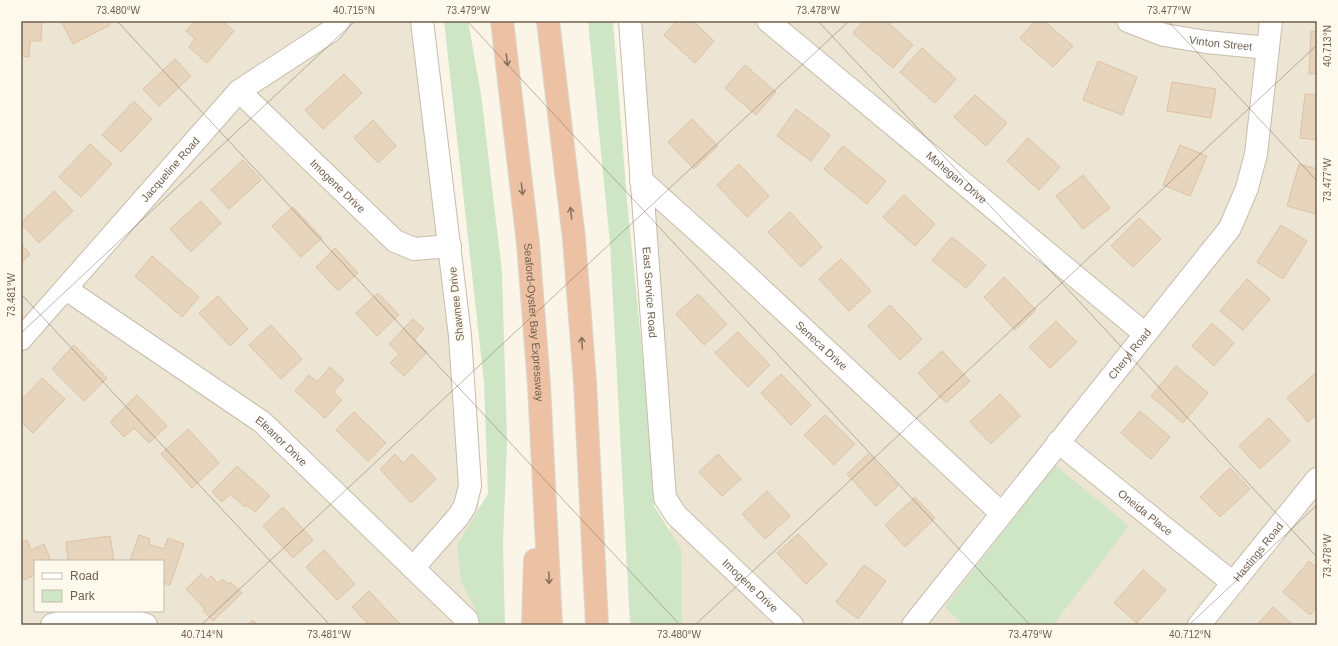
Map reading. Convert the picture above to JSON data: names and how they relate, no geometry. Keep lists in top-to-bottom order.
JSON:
{
  "streets": {
    "highway": ["Seaford-Oyster Bay Expressway"],
    "street": [
      "Vinton Street",
      "Jacqueline Road",
      "Mohegan Drive",
      "Imogene Drive",
      "East Service Road",
      "Shawnee Drive",
      "Seneca Drive",
      "Cheryl Road",
      "Eleanor Drive",
      "Oneida Place",
      "Hastings Road"
    ]
  },
  "crossings": [
    ["Vinton Street", "Cheryl Road"],
    ["Jacqueline Road", "Imogene Drive"],
    ["Jacqueline Road", "Eleanor Drive"],
    ["Mohegan Drive", "Cheryl Road"],
    ["Imogene Drive", "East Service Road"],
    ["Imogene Drive", "Shawnee Drive"],
    ["East Service Road", "Seneca Drive"],
    ["Shawnee Drive", "Eleanor Drive"],
    ["Seneca Drive", "Cheryl Road"],
    ["Cheryl Road", "Oneida Place"],
    ["Oneida Place", "Hastings Road"]
  ],
  "legend": ["Road", "Park"],
  "coordinates": [
    "73.480°W",
    "40.715°N",
    "73.479°W",
    "73.478°W",
    "73.477°W",
    "40.713°N",
    "73.481°W",
    "40.714°N",
    "40.712°N"
  ]
}
